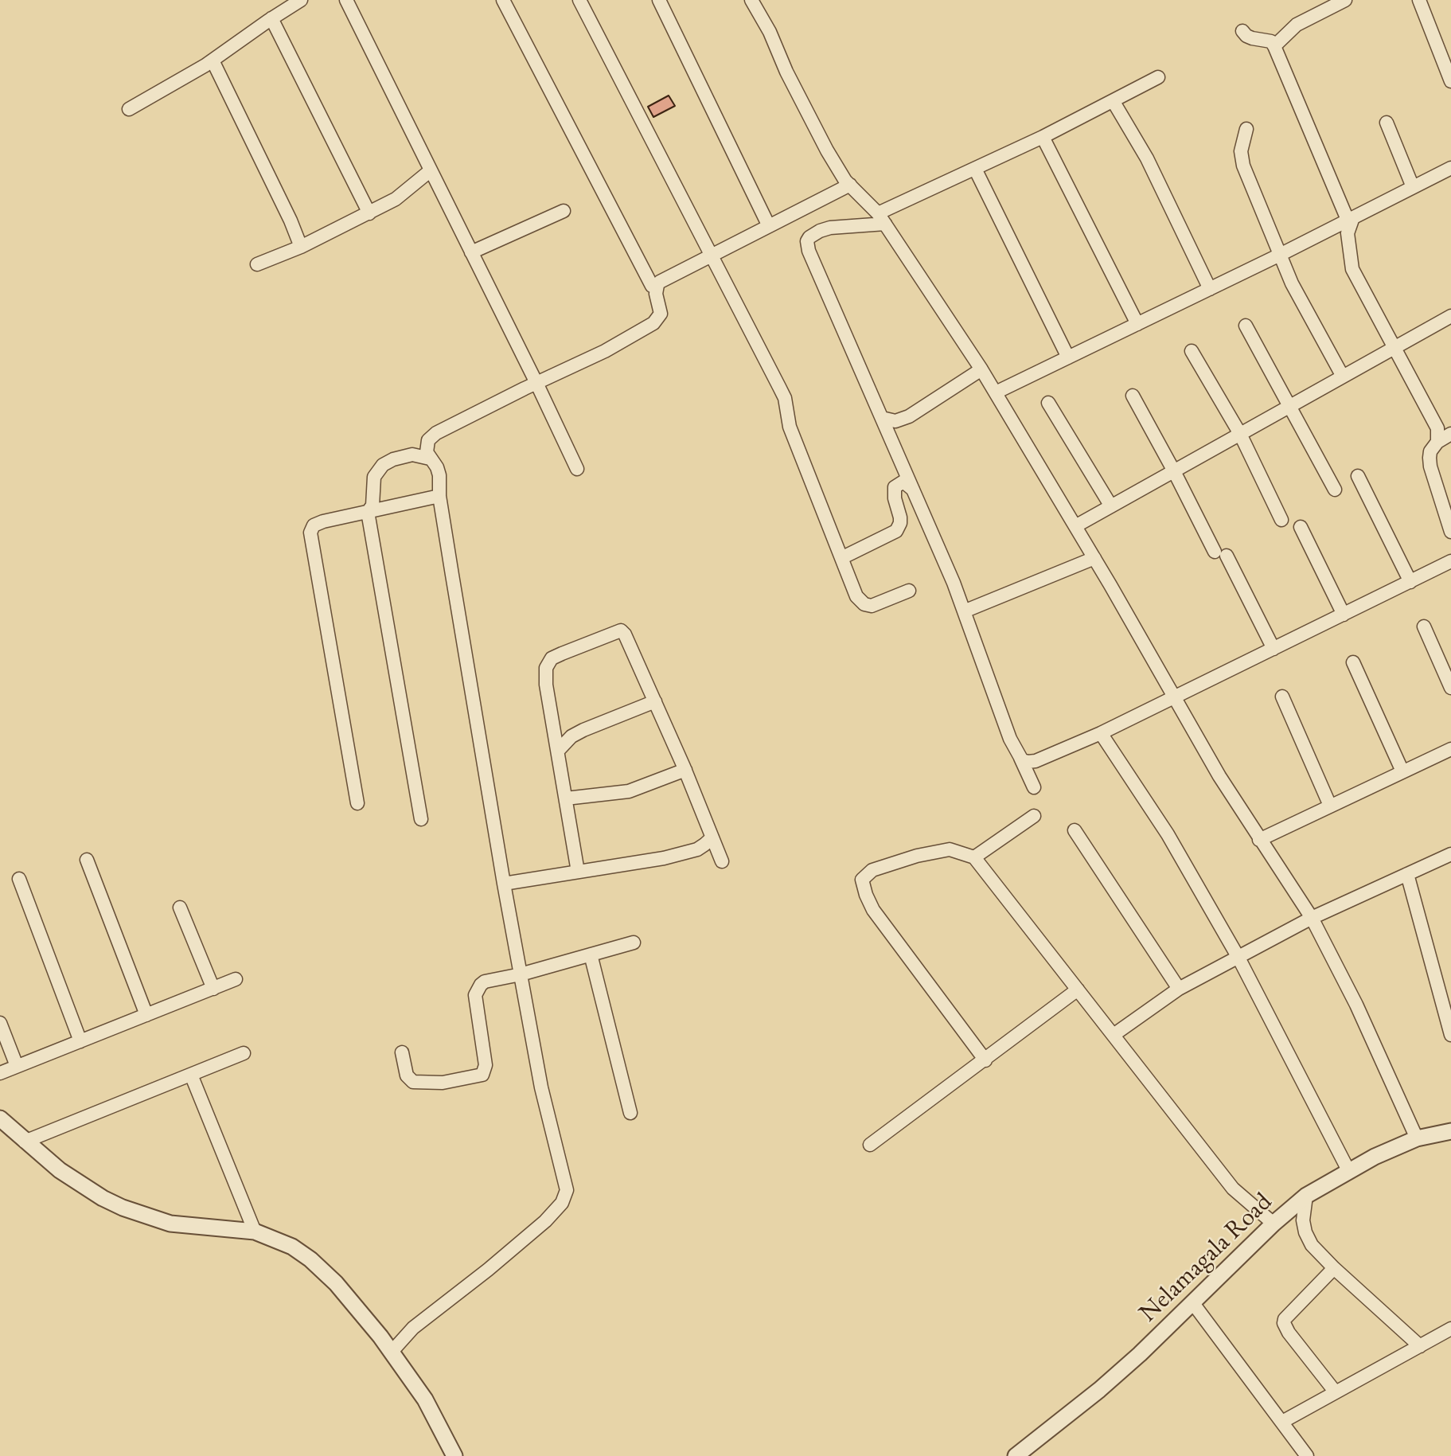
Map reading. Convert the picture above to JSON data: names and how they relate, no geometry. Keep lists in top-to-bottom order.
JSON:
{
  "streets": {
    "street": ["Nelamagala Road"]
  }
}
